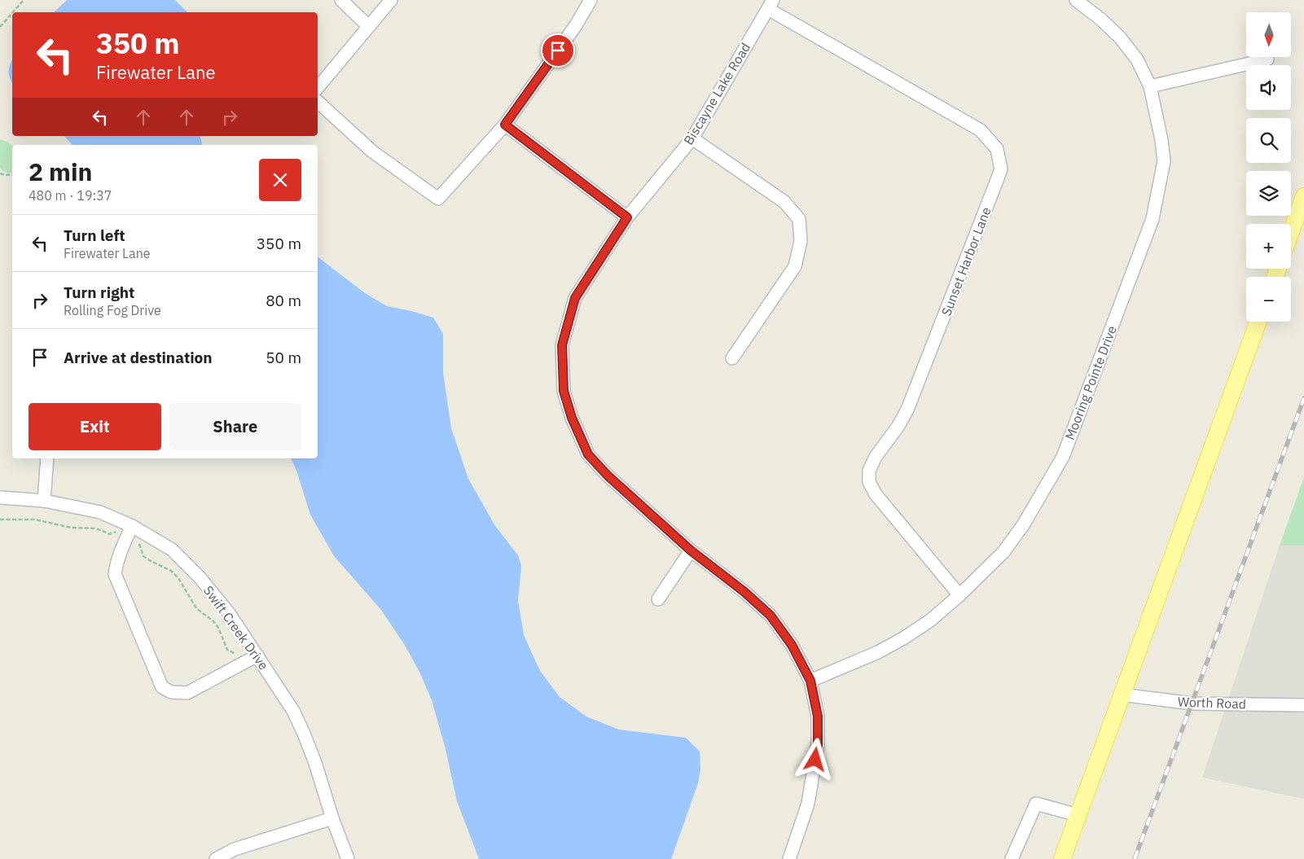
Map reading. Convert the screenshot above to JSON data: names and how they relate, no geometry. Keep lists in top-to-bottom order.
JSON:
{
  "streets": {
    "street": [
      "Biscayne Lake Road",
      "Sunset Harbor Lane",
      "Mooring Pointe Drive",
      "Swift Creek Drive",
      "Worth Road"
    ]
  },
  "crossings": [
    ["Biscayne Lake Road", "Sunset Harbor Lane"],
    ["Biscayne Lake Road", "Mooring Pointe Drive"],
    ["Sunset Harbor Lane", "Mooring Pointe Drive"]
  ],
  "north": "bottom",
  "page": {
    "map_buttons": ["+", "−"],
    "turn": ["350 m", "Firewater Lane"],
    "heading": ["2 min", "480 m · 19:37"],
    "list": [
      {
        "name": "Turn left",
        "note": "Firewater Lane",
        "value": "350 m"
      },
      {
        "name": "Turn right",
        "note": "Rolling Fog Drive",
        "value": "80 m"
      },
      {
        "name": "Arrive at destination",
        "value": "50 m"
      }
    ],
    "buttons": ["Exit", "Share"]
  }
}
